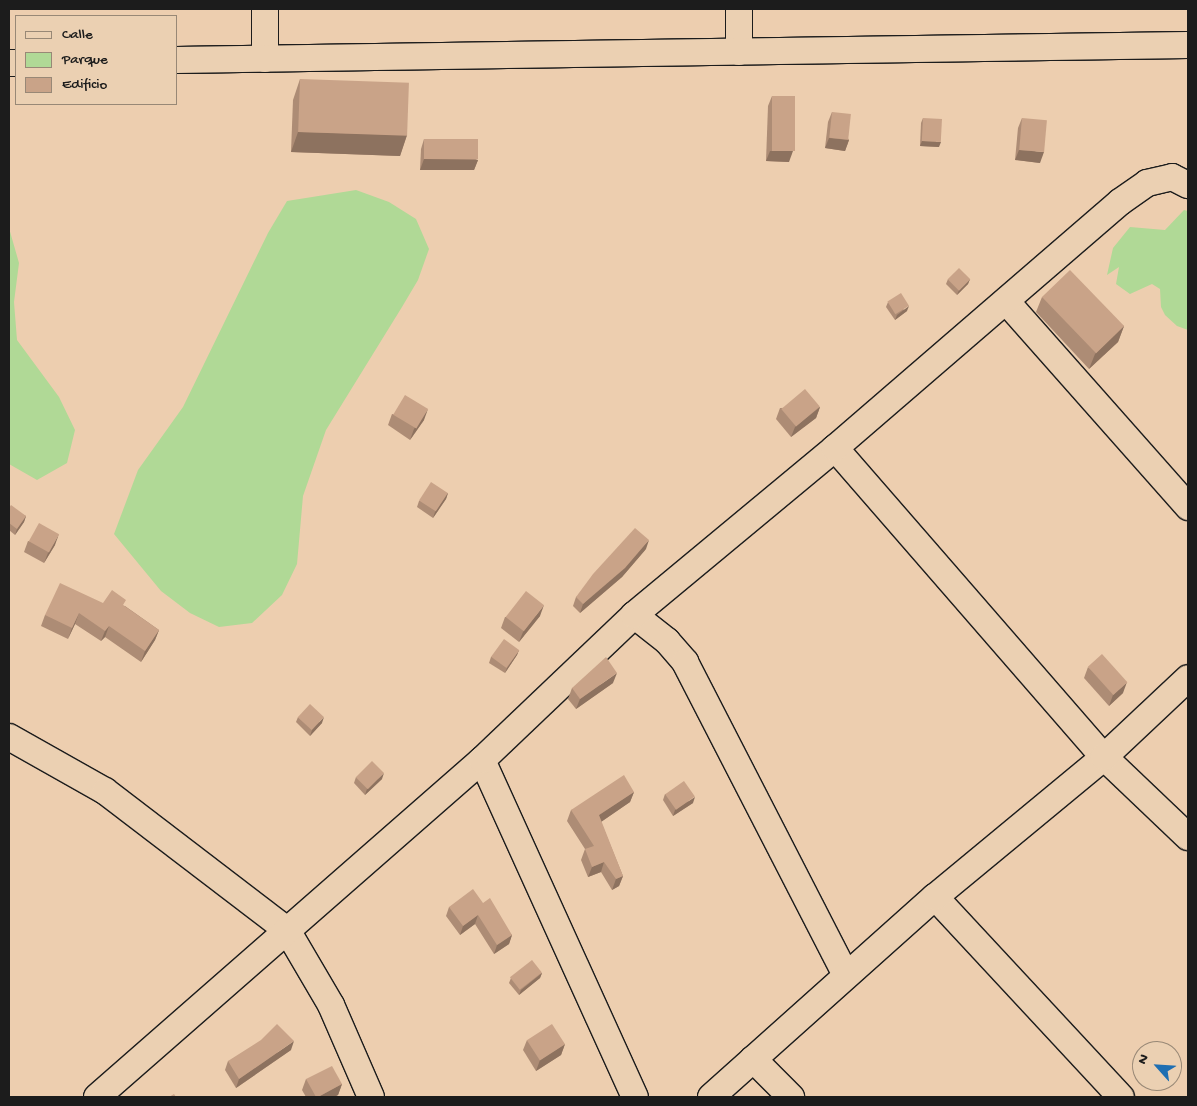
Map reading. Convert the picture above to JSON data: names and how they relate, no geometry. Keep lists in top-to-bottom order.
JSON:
{
  "legend": ["Calle", "Parque", "Edificio"],
  "north": "top left"
}
